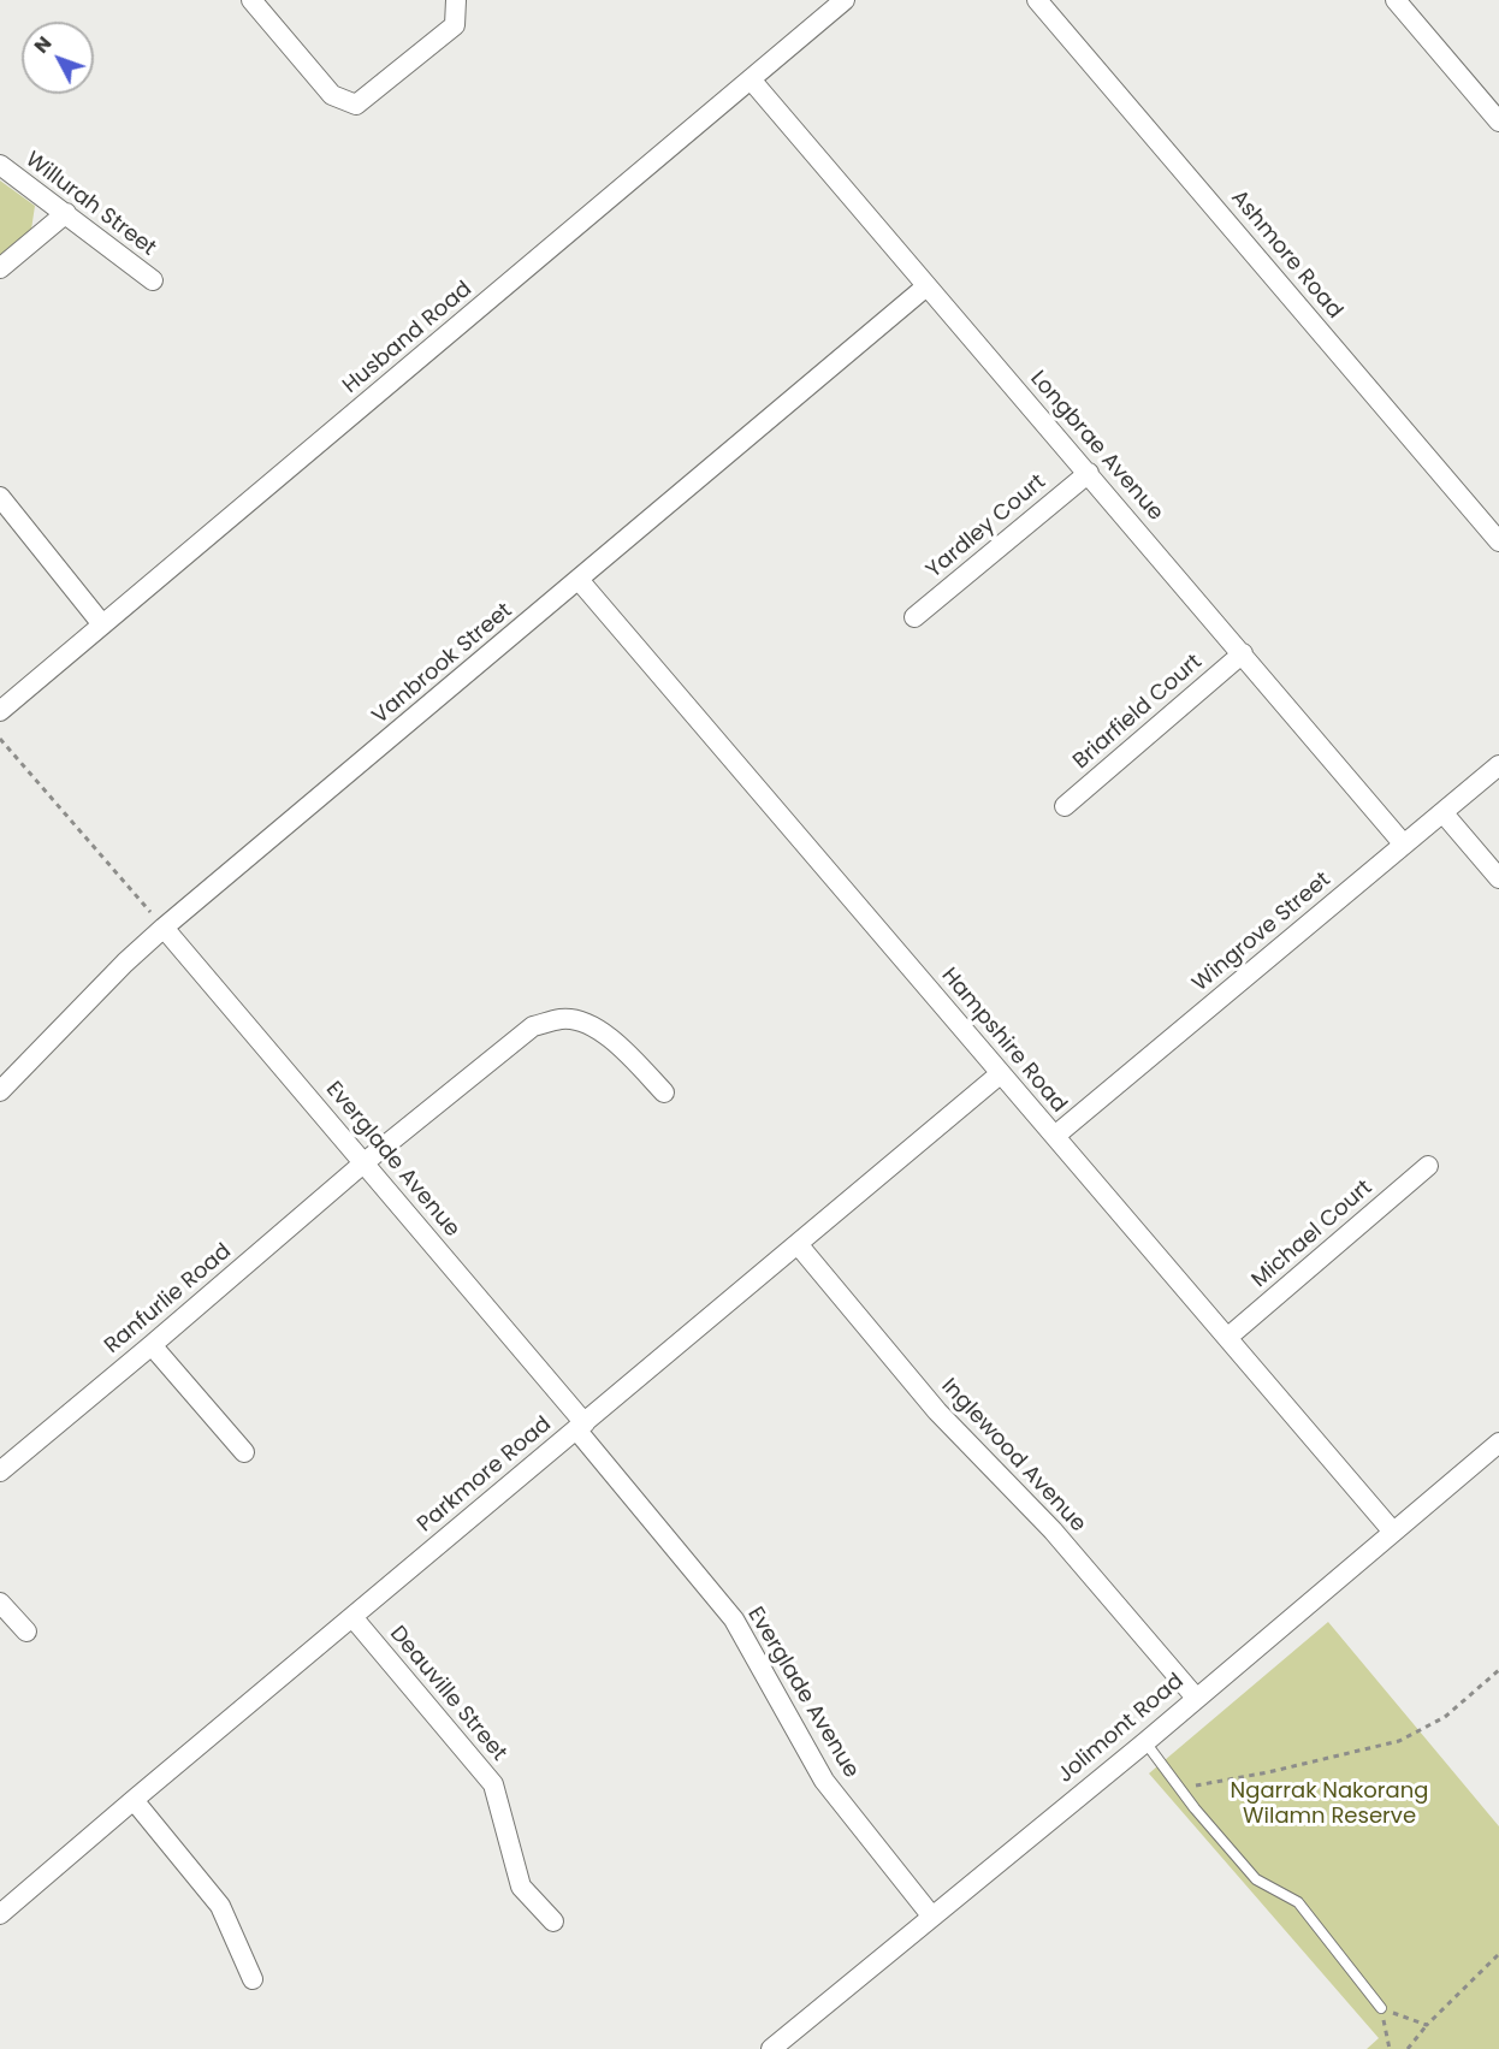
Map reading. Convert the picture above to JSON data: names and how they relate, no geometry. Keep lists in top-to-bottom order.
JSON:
{
  "streets": {
    "street": [
      "Willurah Street",
      "Ashmore Road",
      "Husband Road",
      "Longbrae Avenue",
      "Yardley Court",
      "Vanbrook Street",
      "Briarfield Court",
      "Wingrove Street",
      "Hampshire Road",
      "Everglade Avenue",
      "Michael Court",
      "Ranfurlie Road",
      "Inglewood Avenue",
      "Parkmore Road",
      "Deauville Street",
      "Jolimont Road"
    ]
  },
  "crossings": [
    ["Husband Road", "Longbrae Avenue"],
    ["Longbrae Avenue", "Yardley Court"],
    ["Longbrae Avenue", "Vanbrook Street"],
    ["Longbrae Avenue", "Briarfield Court"],
    ["Longbrae Avenue", "Wingrove Street"],
    ["Vanbrook Street", "Hampshire Road"],
    ["Vanbrook Street", "Everglade Avenue"],
    ["Wingrove Street", "Hampshire Road"],
    ["Hampshire Road", "Michael Court"],
    ["Hampshire Road", "Parkmore Road"],
    ["Hampshire Road", "Jolimont Road"],
    ["Everglade Avenue", "Ranfurlie Road"],
    ["Everglade Avenue", "Parkmore Road"],
    ["Everglade Avenue", "Jolimont Road"],
    ["Inglewood Avenue", "Parkmore Road"],
    ["Inglewood Avenue", "Jolimont Road"],
    ["Parkmore Road", "Deauville Street"]
  ],
  "parks": ["Ngarrak Nakorang Wilamn Reserve"],
  "north": "top left"
}
